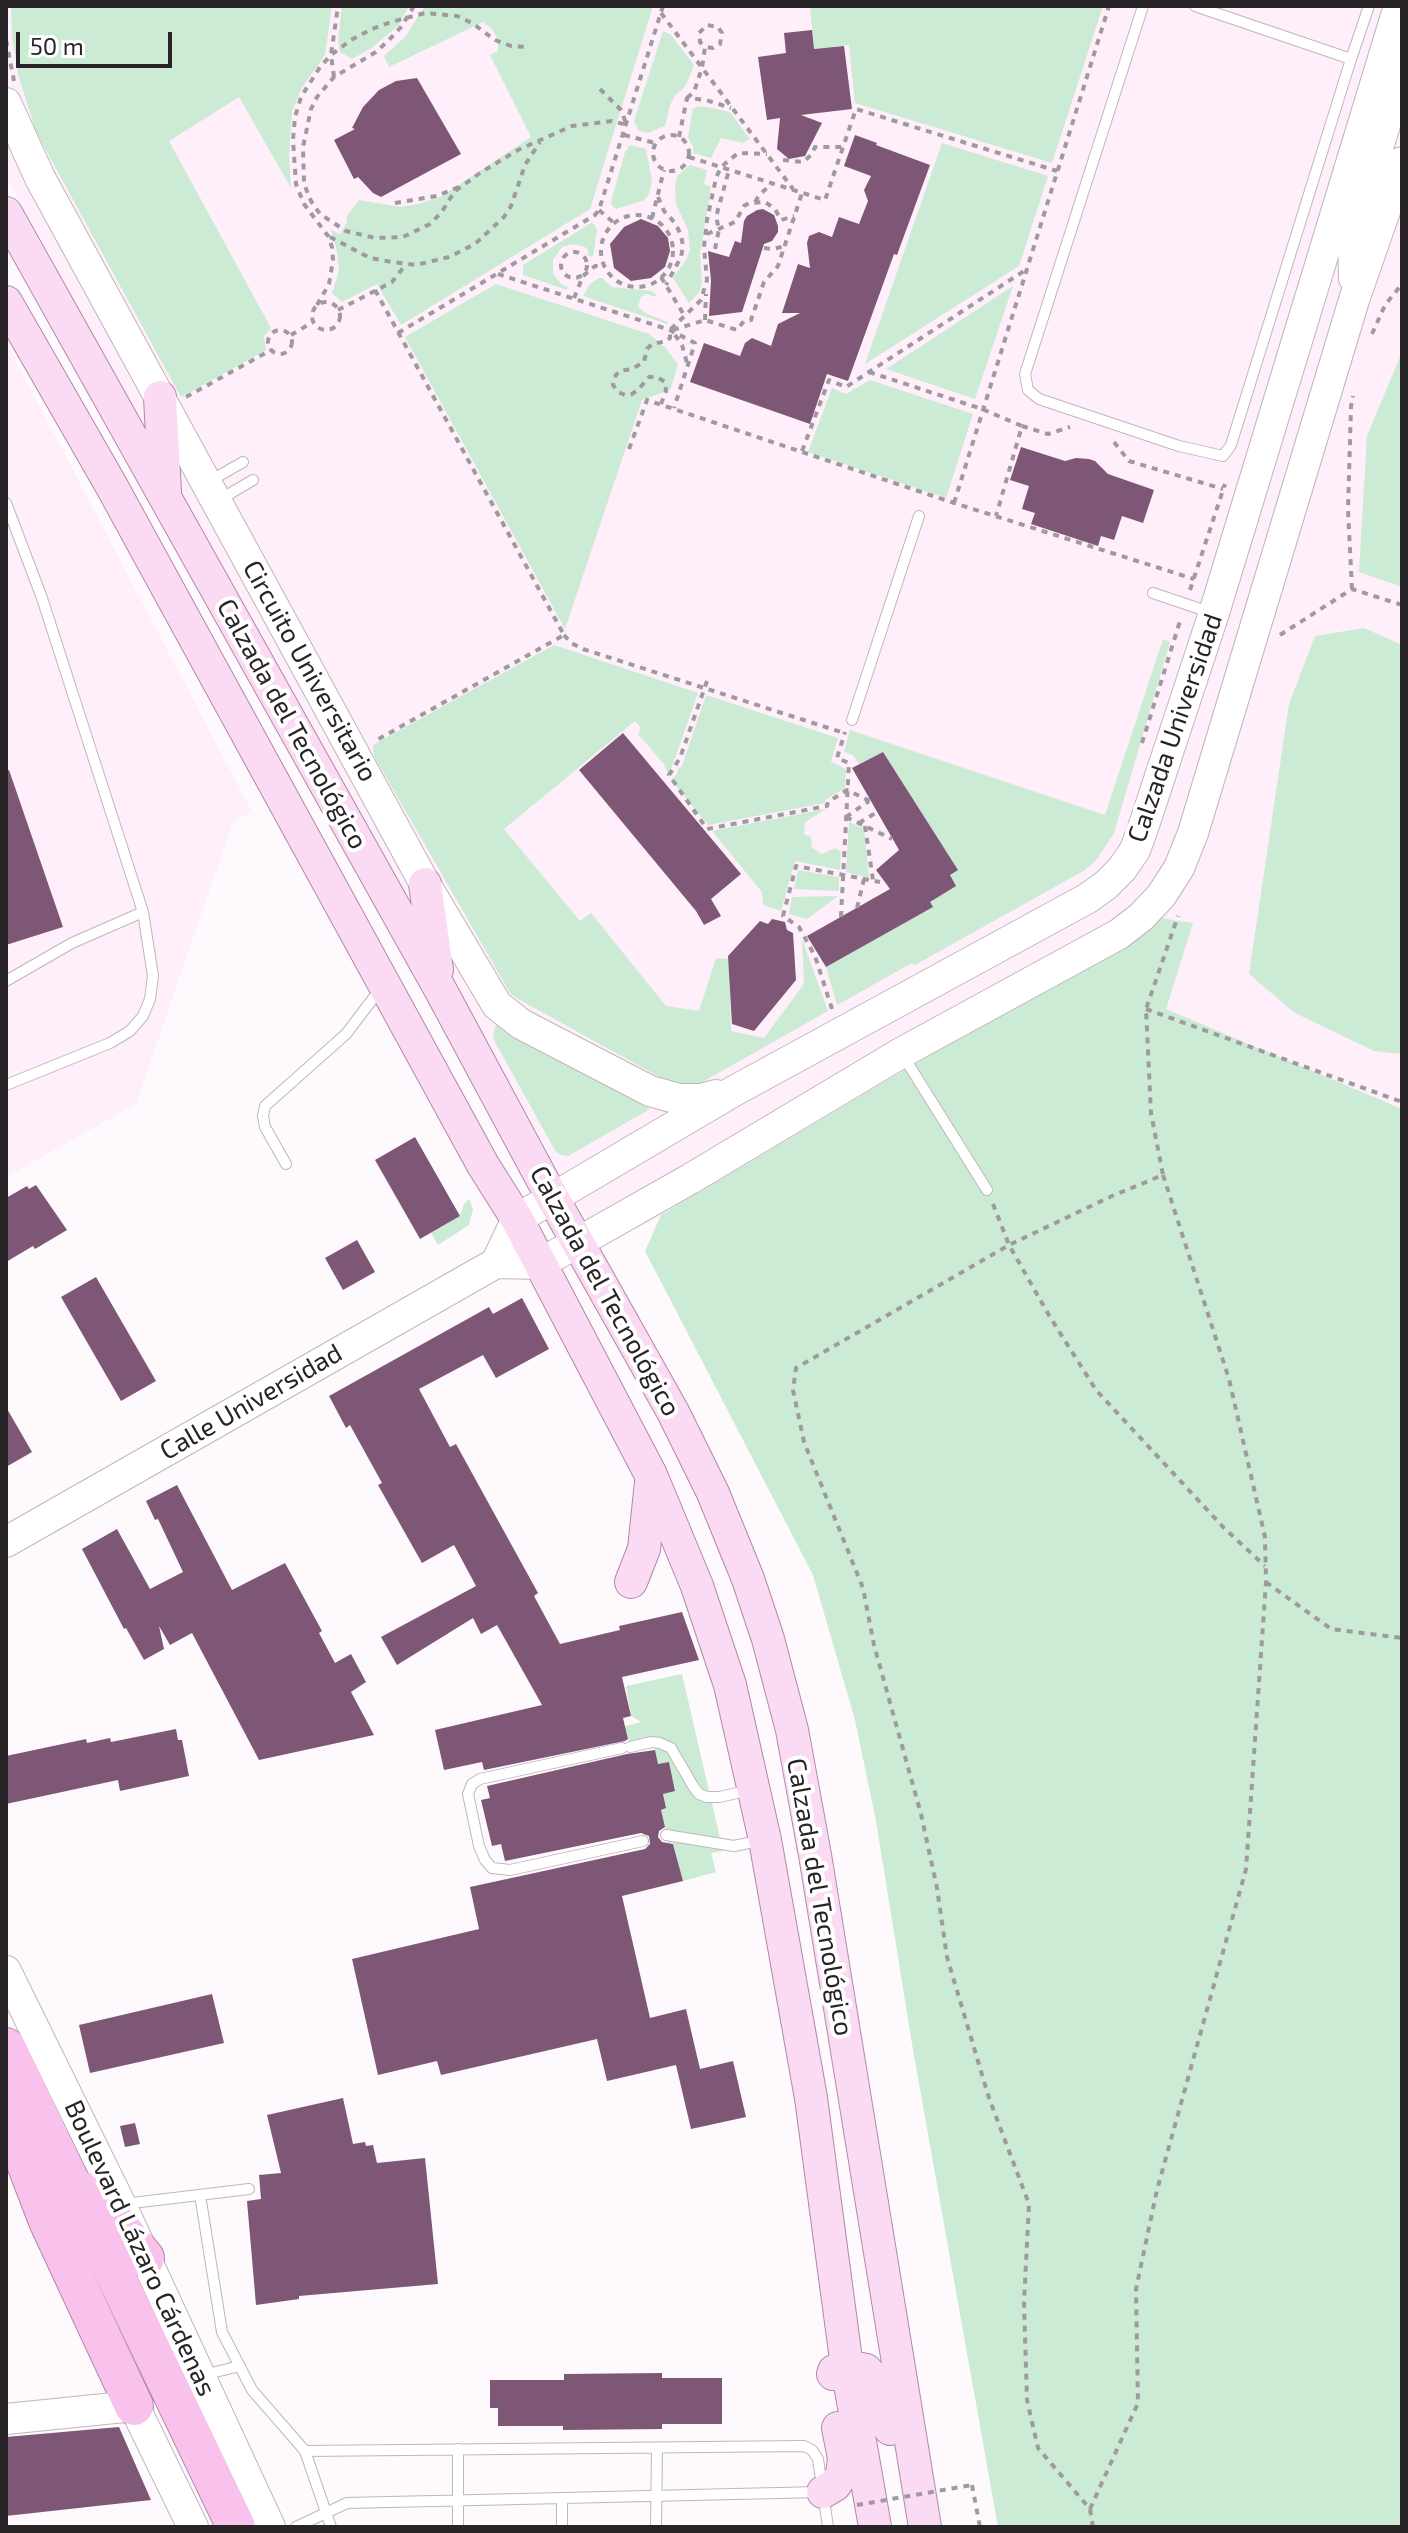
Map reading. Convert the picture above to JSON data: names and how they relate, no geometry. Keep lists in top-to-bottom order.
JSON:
{
  "streets": {
    "highway": ["Boulevard Lázaro Cárdenas"],
    "main road": [
      "Circuito Universitario",
      "Calzada del Tecnológico",
      "Calzada Universidad",
      "Calle Universidad"
    ]
  },
  "crossings": [
    ["Circuito Universitario", "Calzada Universidad"],
    ["Calzada del Tecnológico", "Calzada Universidad"]
  ],
  "scale_bar": "50 m"
}
